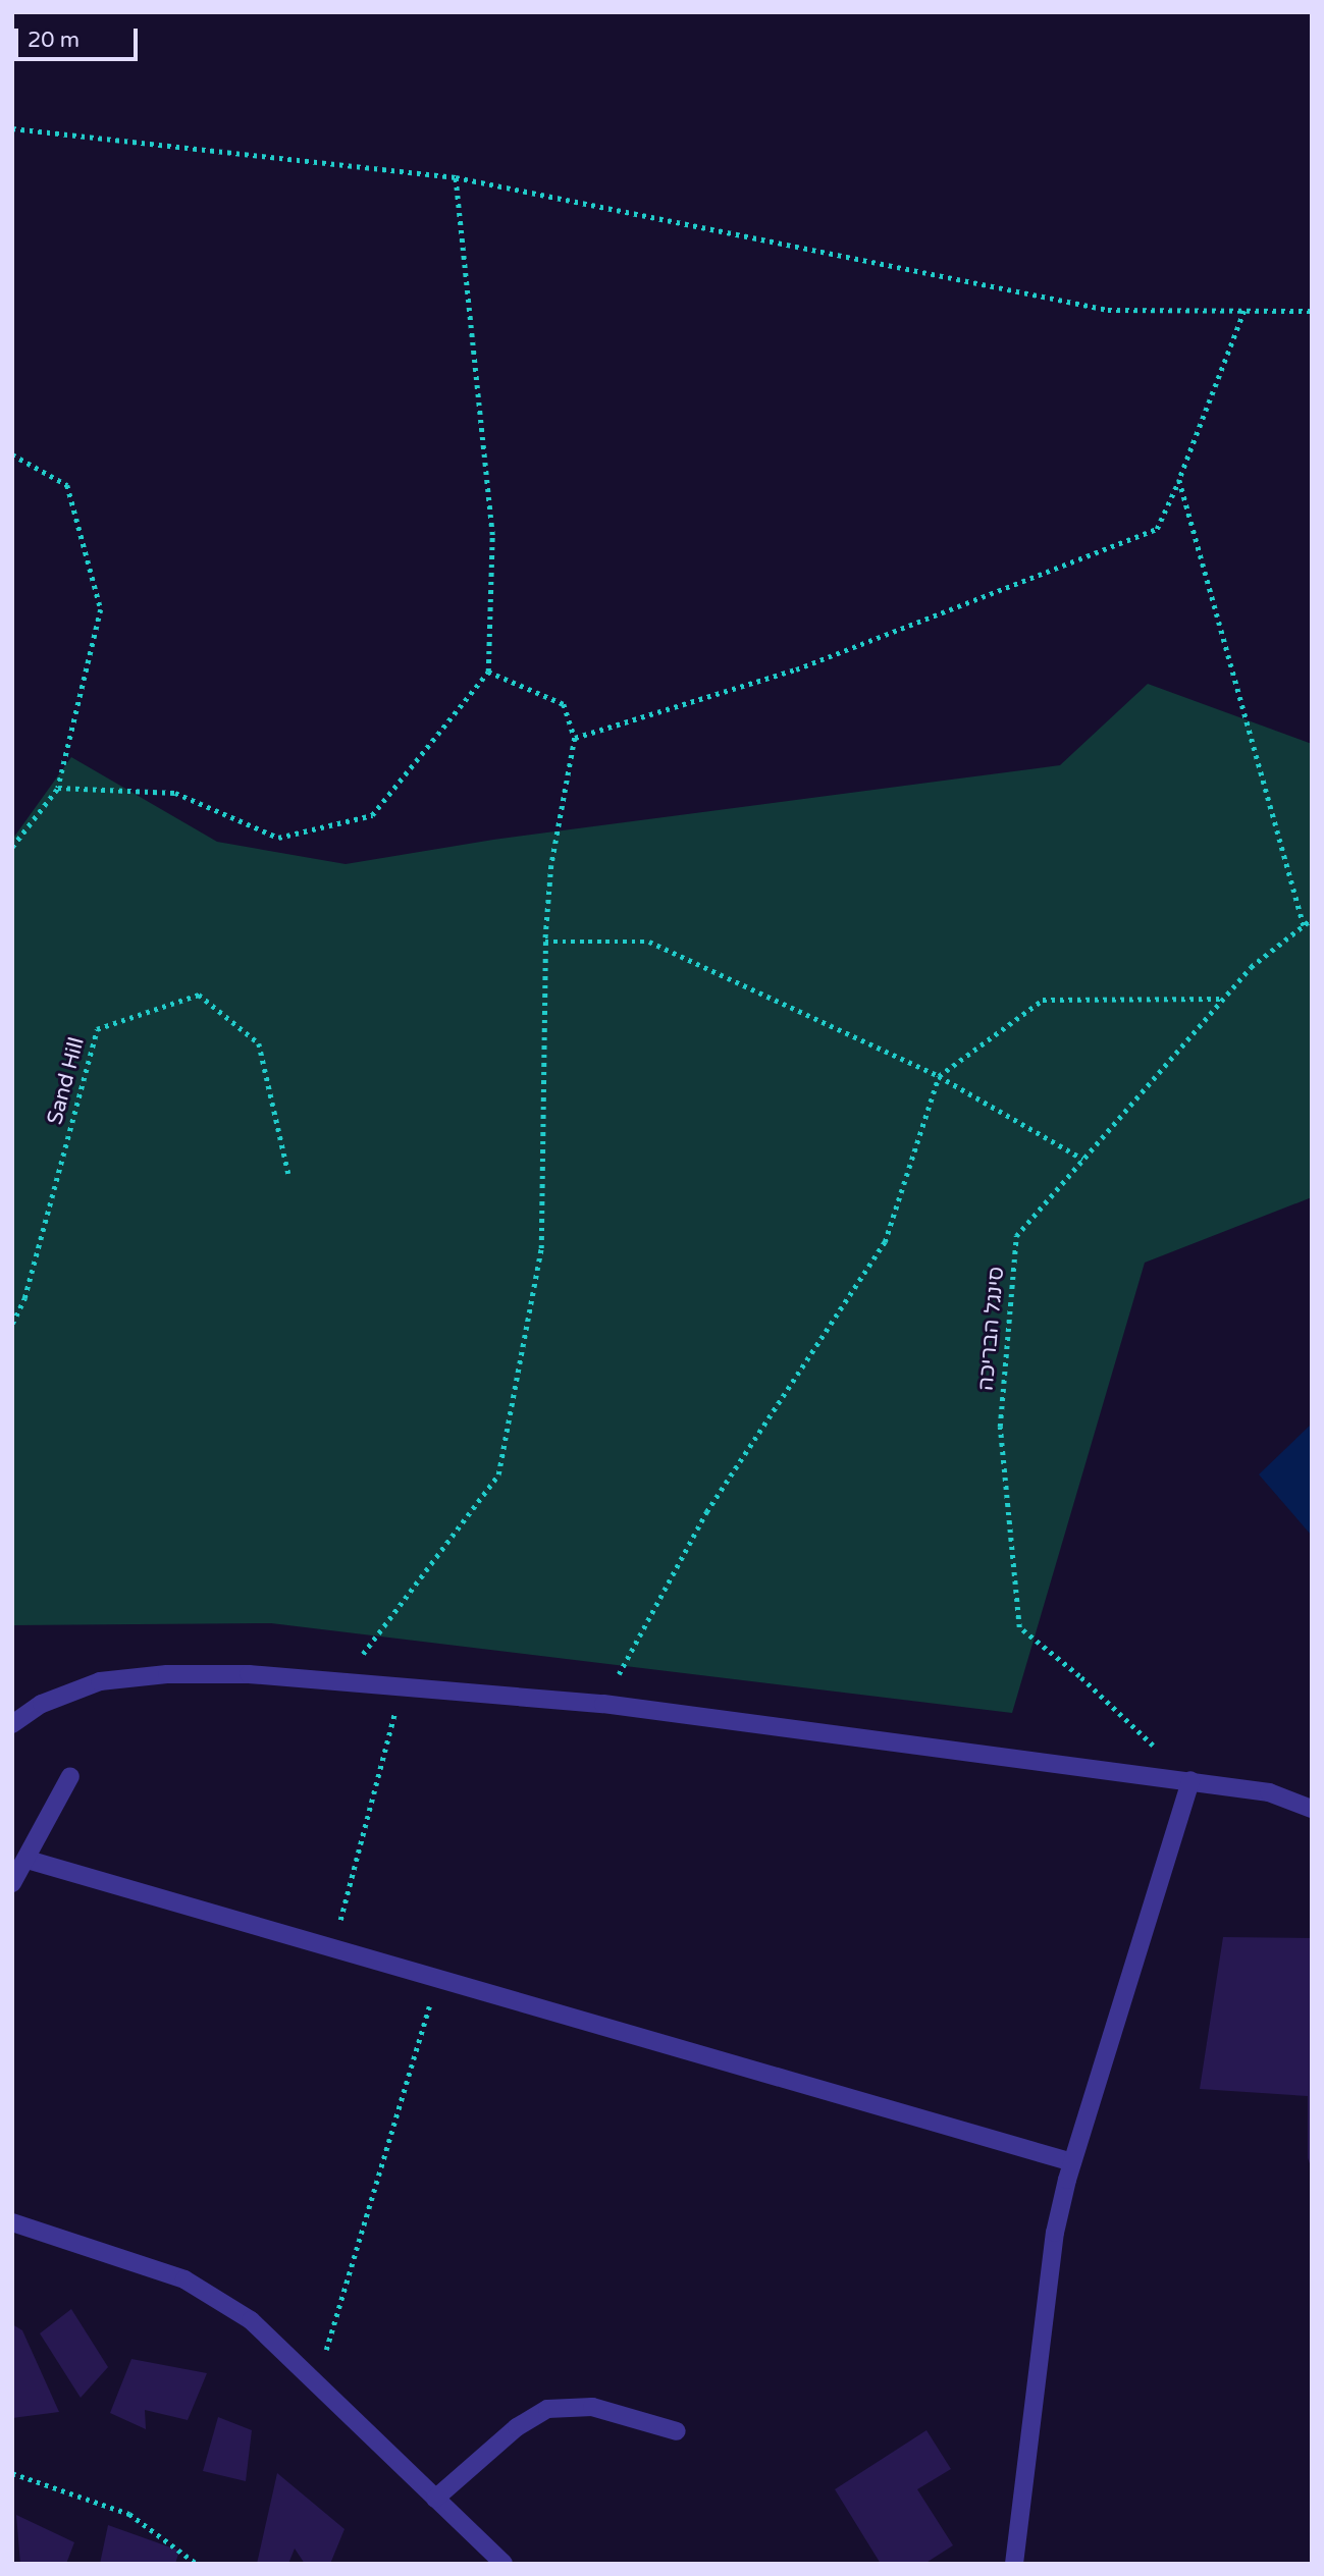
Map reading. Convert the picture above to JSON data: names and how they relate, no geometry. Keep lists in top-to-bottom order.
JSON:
{
  "streets": {
    "path": ["Sand Hill", "סינגל הבריכה"]
  },
  "scale_bar": "20 m"
}
